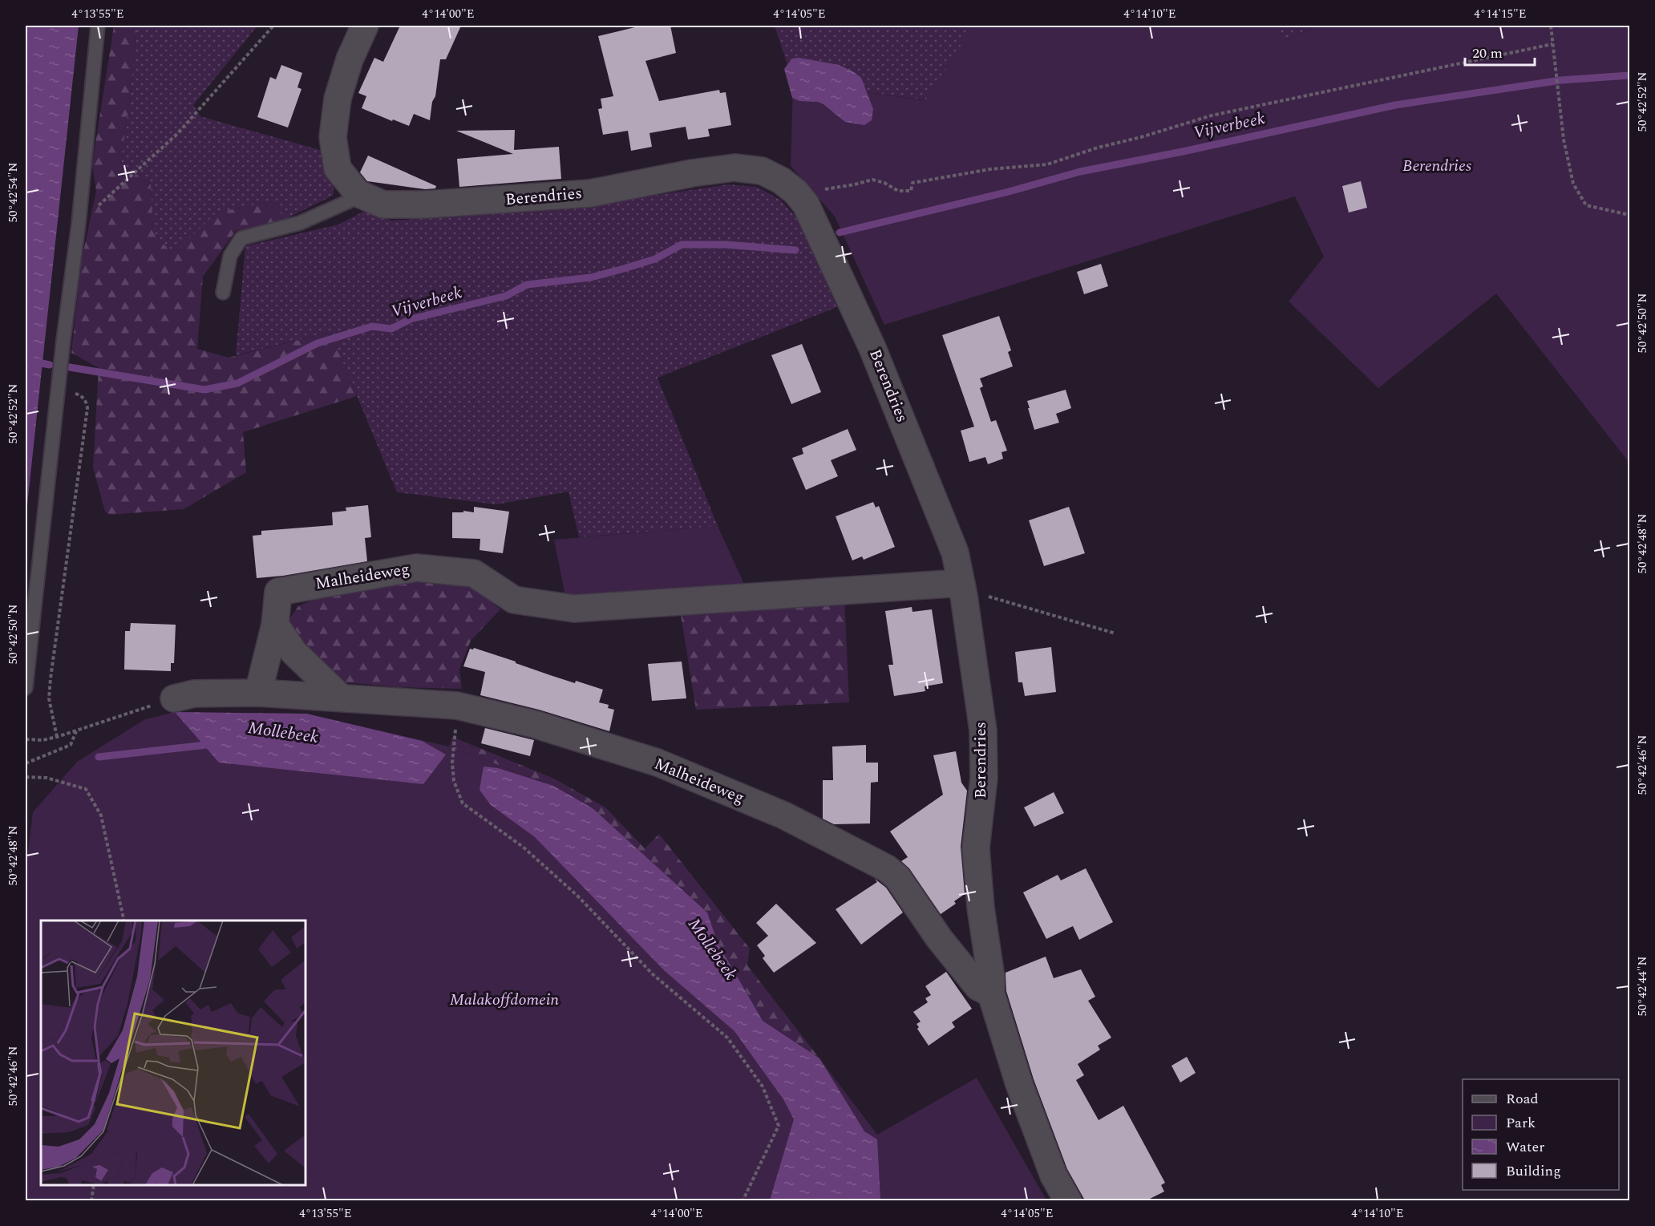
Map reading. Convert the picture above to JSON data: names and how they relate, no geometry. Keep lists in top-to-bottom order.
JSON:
{
  "streets": {
    "street": ["Berendries", "Malheideweg"]
  },
  "crossings": [
    ["Berendries", "Malheideweg"]
  ],
  "water": ["Vijverbeek", "Mollebeek"],
  "parks": ["Berendries", "Malakoffdomein"],
  "legend": [
    "Road",
    "Park",
    "Water",
    "Building"
  ],
  "scale_bar": "20 m",
  "coordinates": [
    "4°13'55\"E",
    "4°14'00\"E",
    "4°14'05\"E",
    "4°14'10\"E",
    "4°14'15\"E",
    "50°42'52\"N",
    "50°42'54\"N",
    "50°42'50\"N",
    "50°42'48\"N",
    "50°42'46\"N",
    "50°42'44\"N"
  ]
}
